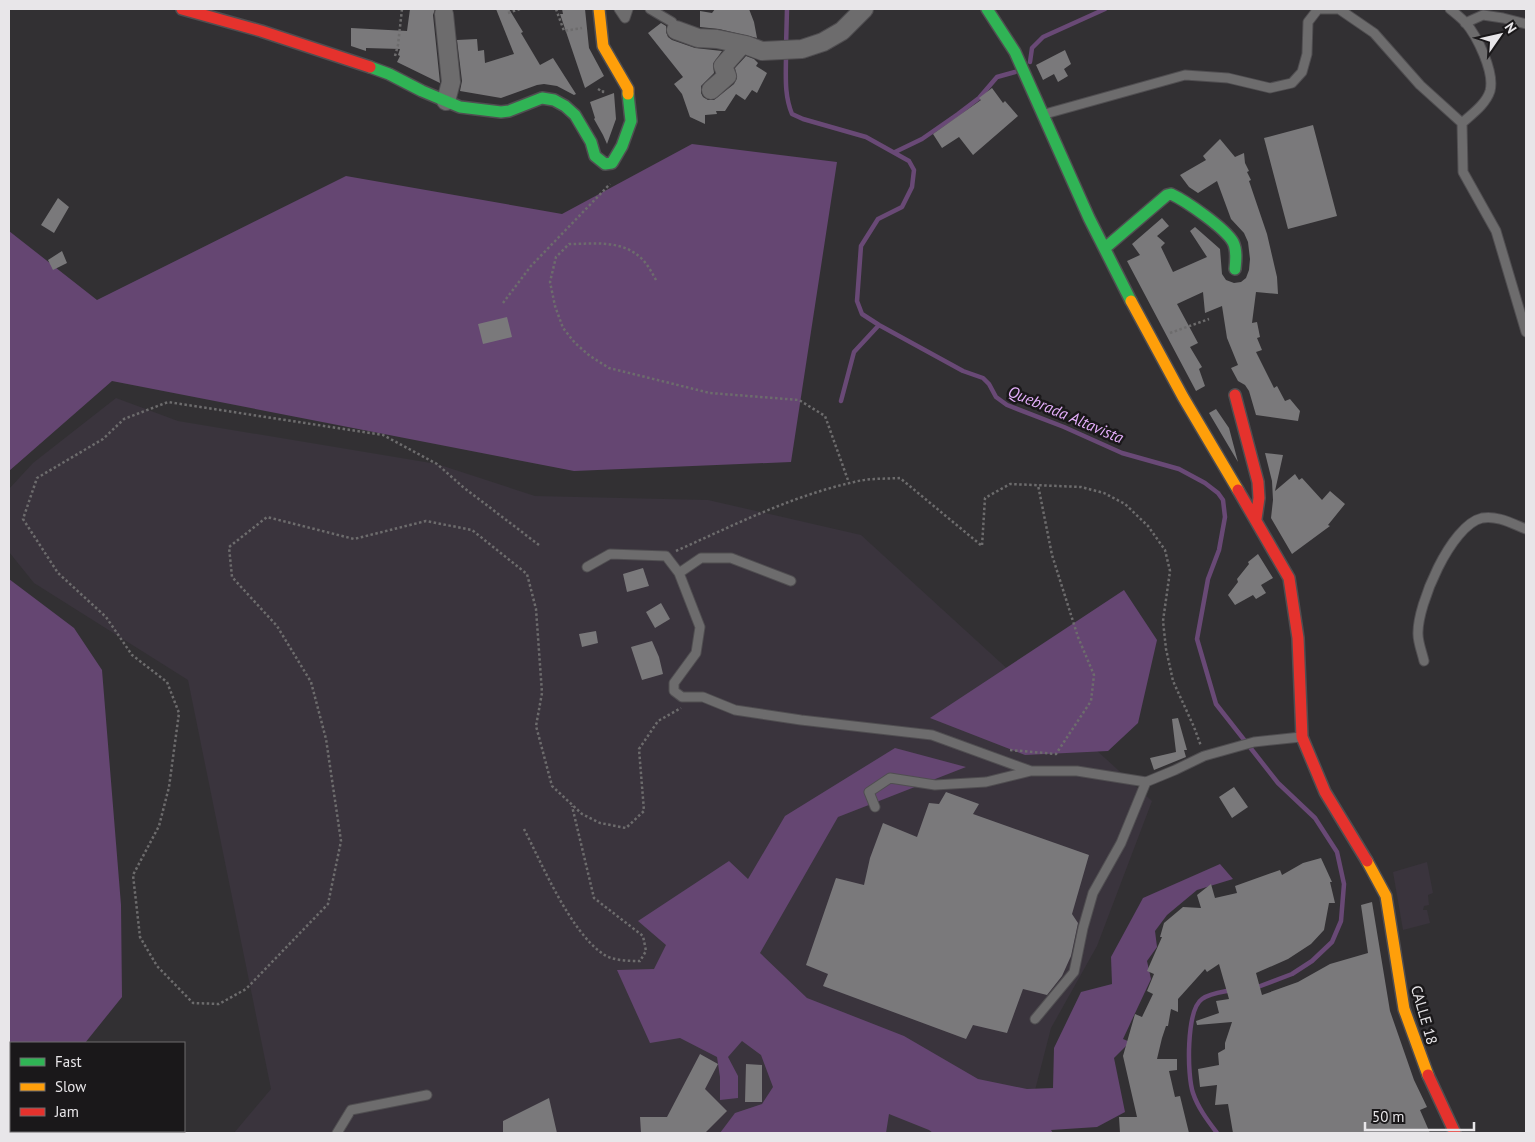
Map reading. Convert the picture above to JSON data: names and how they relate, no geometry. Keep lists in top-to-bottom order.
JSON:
{
  "streets": {
    "street": ["CALLE 18"]
  },
  "water": ["Quebrada Altavista"],
  "legend": ["Fast", "Slow", "Jam"],
  "scale_bar": "50 m",
  "north": "top right"
}
